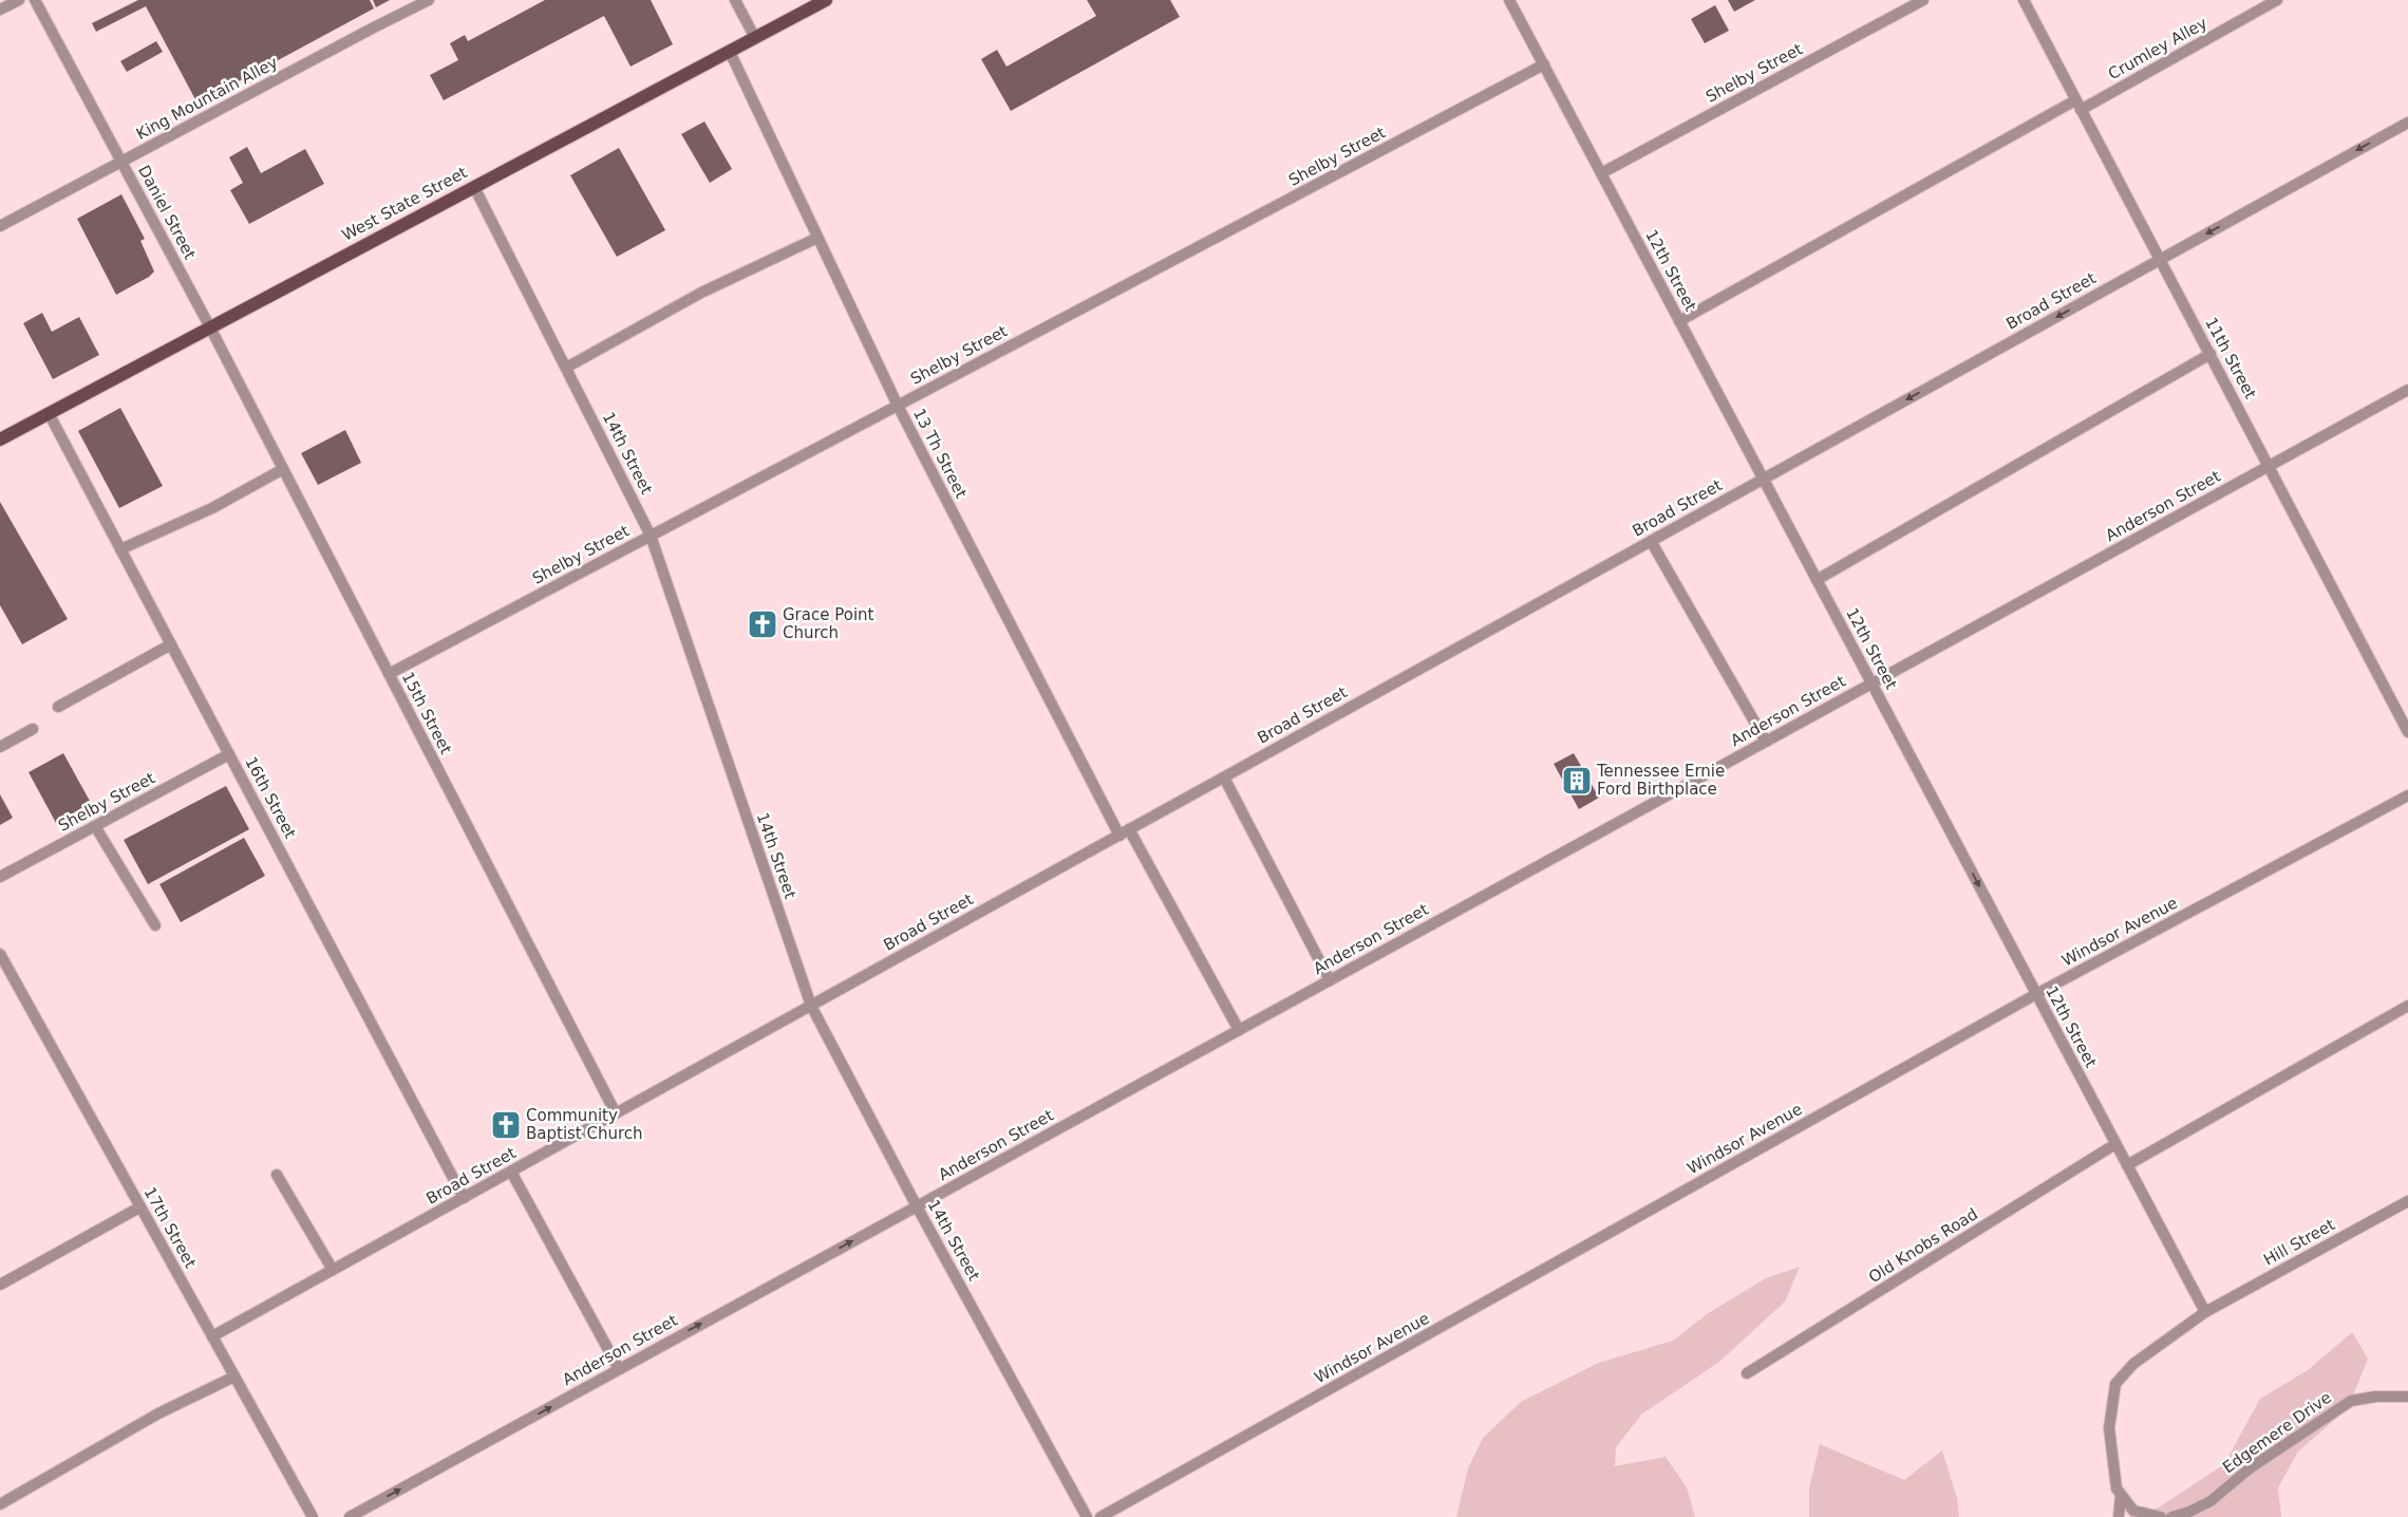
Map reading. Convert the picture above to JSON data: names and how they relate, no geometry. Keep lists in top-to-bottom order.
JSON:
{
  "streets": {
    "main road": ["West State Street"],
    "street": [
      "Crumley Alley",
      "Shelby Street",
      "King Mountain Alley",
      "Daniel Street",
      "12th Street",
      "Broad Street",
      "11th Street",
      "14th Street",
      "13 Th Street",
      "Anderson Street",
      "15th Street",
      "16th Street",
      "Windsor Avenue",
      "17th Street",
      "Hill Street",
      "Old Knobs Road",
      "Edgemere Drive"
    ]
  },
  "crossings": [
    ["Crumley Alley", "11th Street"],
    ["Shelby Street", "12th Street"],
    ["Shelby Street", "14th Street"],
    ["Shelby Street", "13 Th Street"],
    ["Shelby Street", "15th Street"],
    ["Shelby Street", "16th Street"],
    ["King Mountain Alley", "Daniel Street"],
    ["West State Street", "Daniel Street"],
    ["West State Street", "14th Street"],
    ["West State Street", "13 Th Street"],
    ["West State Street", "15th Street"],
    ["West State Street", "16th Street"],
    ["Daniel Street", "15th Street"],
    ["12th Street", "Broad Street"],
    ["12th Street", "Anderson Street"],
    ["12th Street", "Windsor Avenue"],
    ["12th Street", "Hill Street"],
    ["12th Street", "Old Knobs Road"],
    ["Broad Street", "11th Street"],
    ["Broad Street", "14th Street"],
    ["Broad Street", "13 Th Street"],
    ["Broad Street", "15th Street"],
    ["Broad Street", "16th Street"],
    ["Broad Street", "17th Street"],
    ["11th Street", "Anderson Street"],
    ["14th Street", "Anderson Street"],
    ["13 Th Street", "Anderson Street"]
  ],
  "places": {
    "church": ["Grace Point Church", "Community Baptist Church"],
    "building": ["Tennessee Ernie Ford Birthplace"]
  }
}
